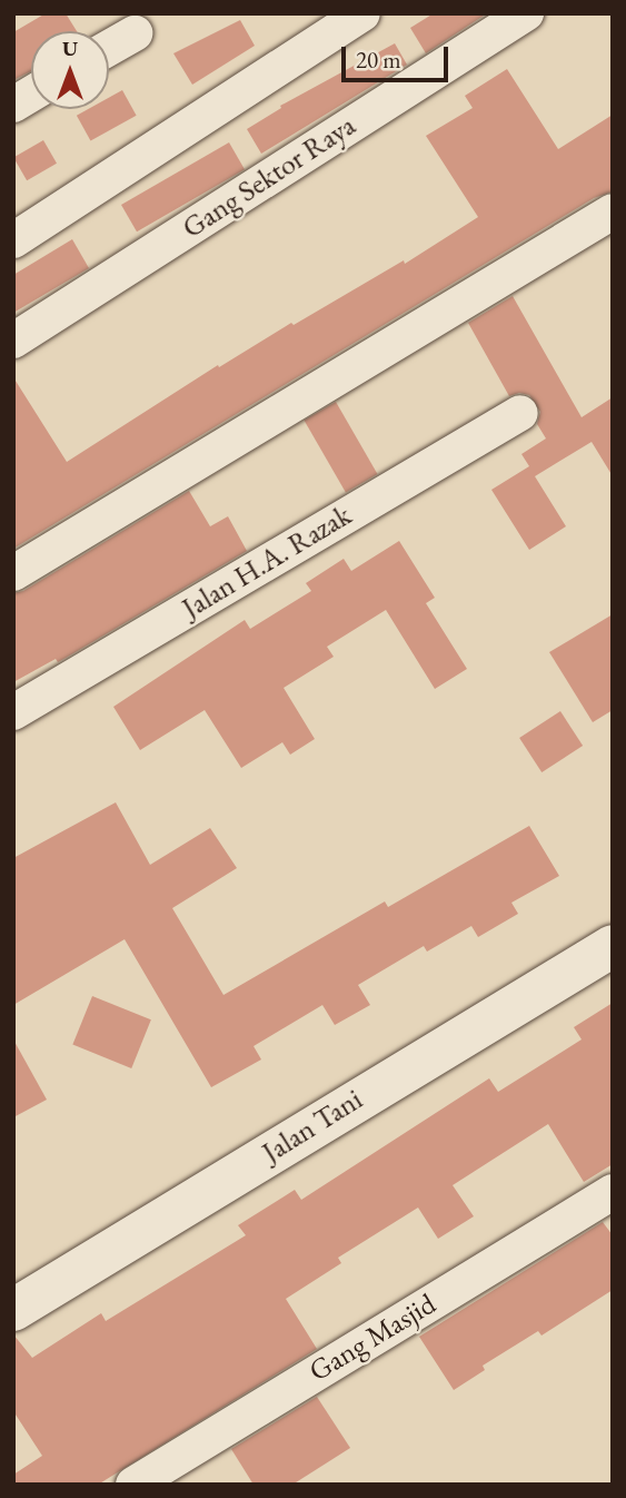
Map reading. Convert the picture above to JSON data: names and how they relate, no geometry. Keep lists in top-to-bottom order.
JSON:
{
  "streets": {
    "street": [
      "Gang Sektor Raya",
      "Jalan H.A. Razak",
      "Jalan Tani",
      "Gang Masjid"
    ]
  },
  "scale_bar": "20 m",
  "north": "top"
}
